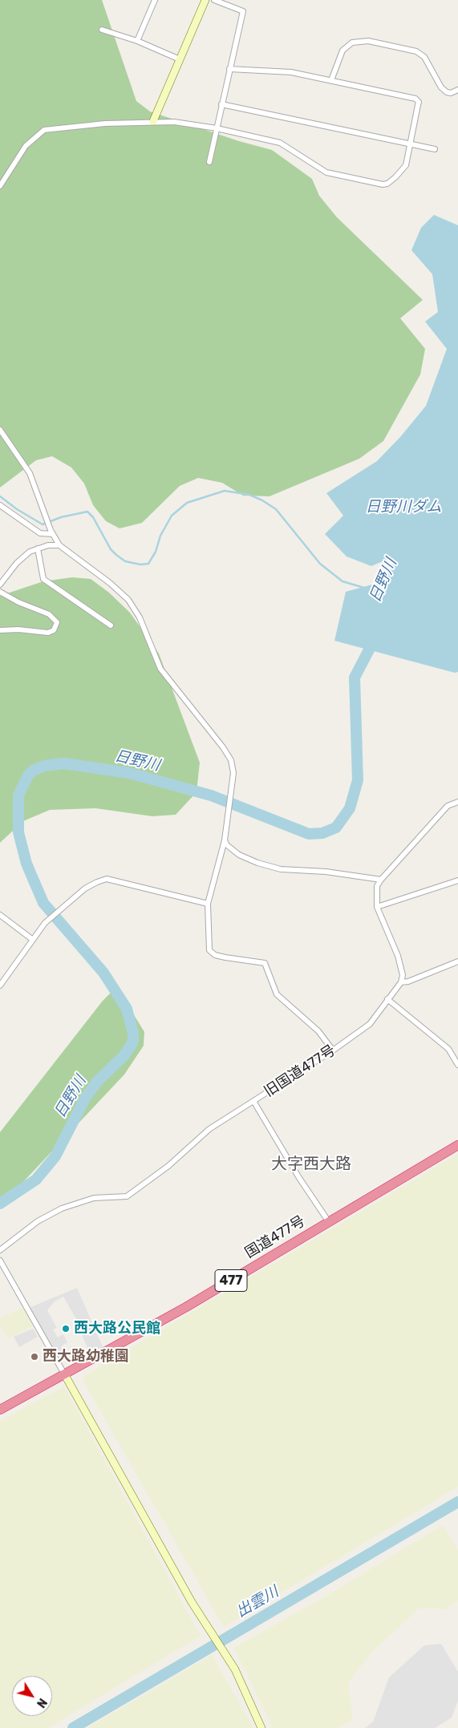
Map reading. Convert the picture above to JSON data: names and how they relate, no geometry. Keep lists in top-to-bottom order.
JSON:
{
  "streets": {
    "highway": ["国道477号", "477"],
    "street": ["旧国道477号"]
  },
  "districts": ["大字西大路"],
  "water": ["日野川ダム", "日野川", "出雲川"],
  "places": ["西大路公民館", "西大路幼稚園"],
  "north": "bottom right"
}
